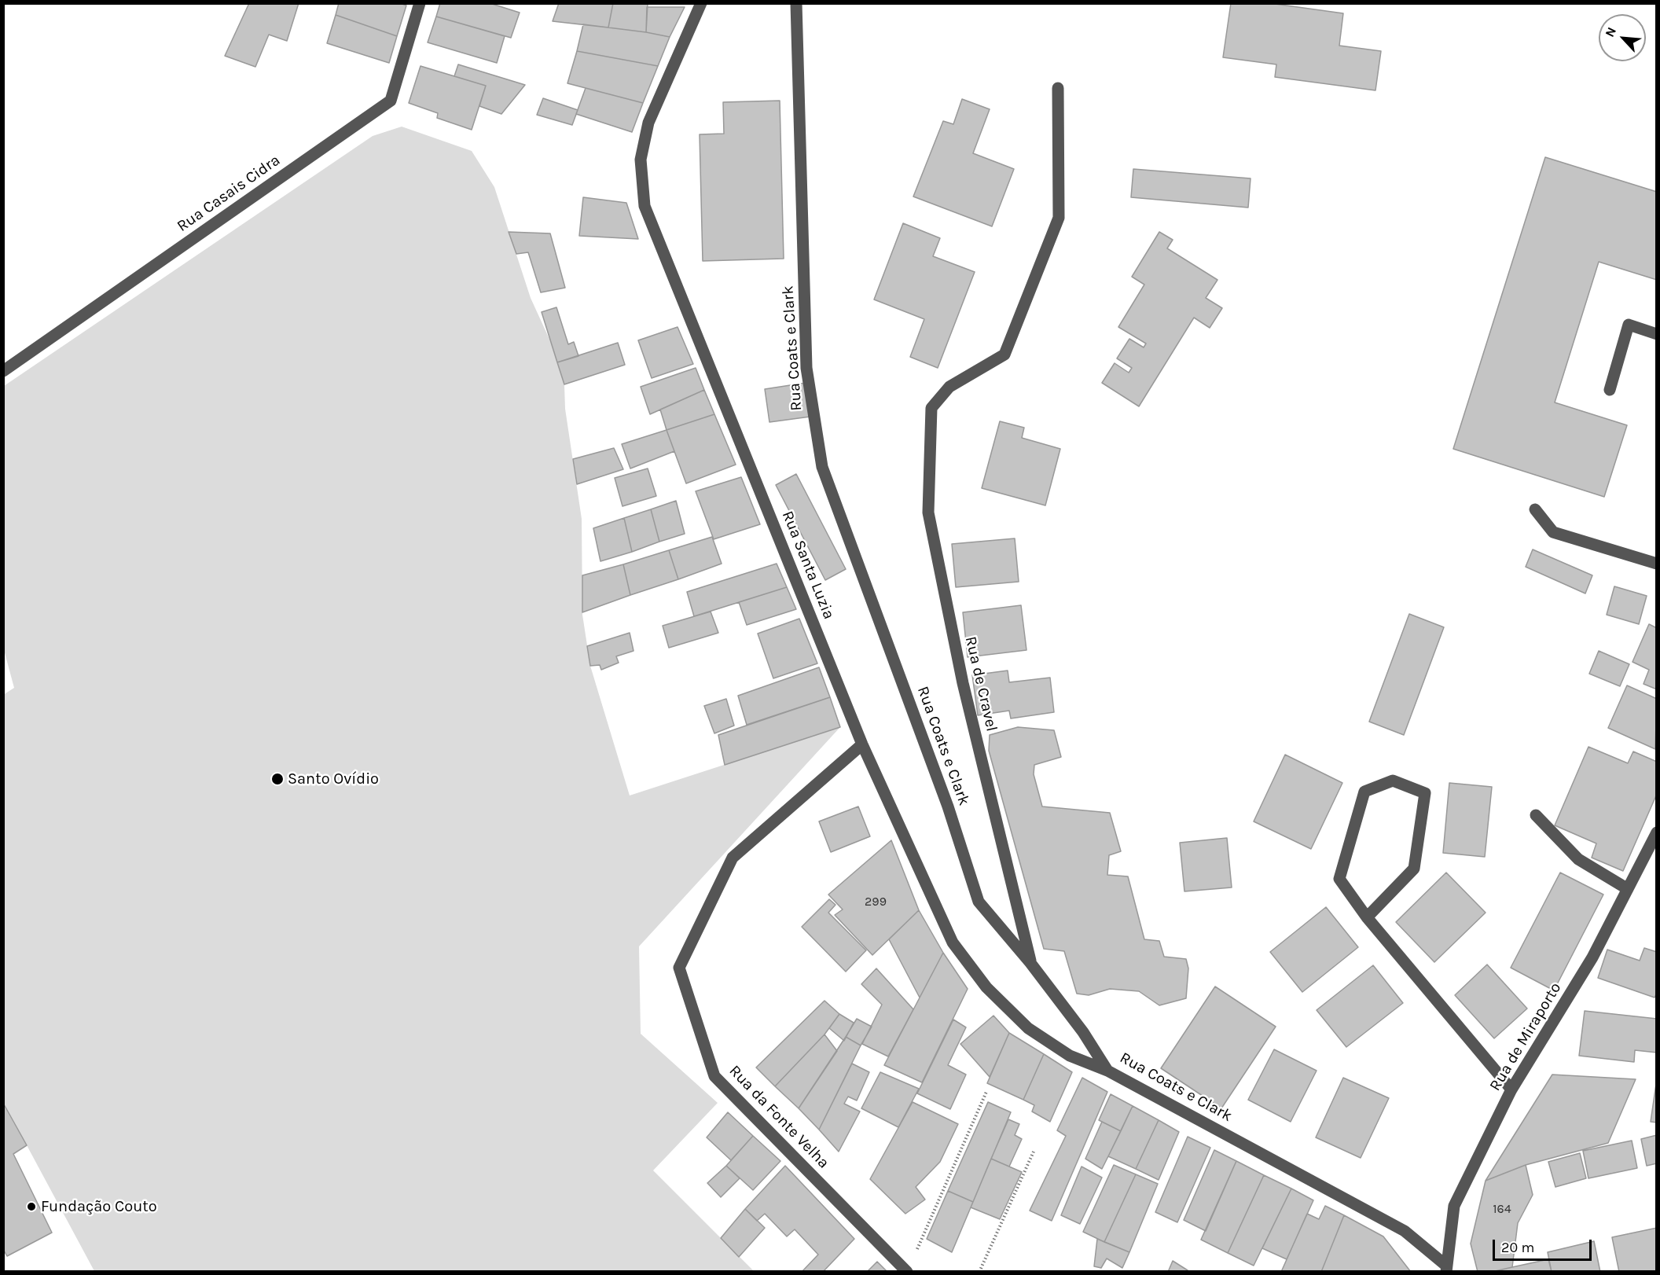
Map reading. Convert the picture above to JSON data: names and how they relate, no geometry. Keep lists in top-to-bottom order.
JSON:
{
  "streets": {
    "street": [
      "Rua Casais Cidra",
      "Rua Coats e Clark",
      "Rua Santa Luzia",
      "Rua de Cravel",
      "Rua de Miraporto",
      "Rua da Fonte Velha"
    ]
  },
  "crossings": [
    ["Rua Coats e Clark", "Rua Santa Luzia"],
    ["Rua Coats e Clark", "Rua de Cravel"],
    ["Rua Coats e Clark", "Rua de Miraporto"],
    ["Rua Santa Luzia", "Rua da Fonte Velha"]
  ],
  "places": ["Santo Ovídio", "Fundação Couto"],
  "house_numbers": ["299", "164"],
  "scale_bar": "20 m",
  "north": "top left"
}
